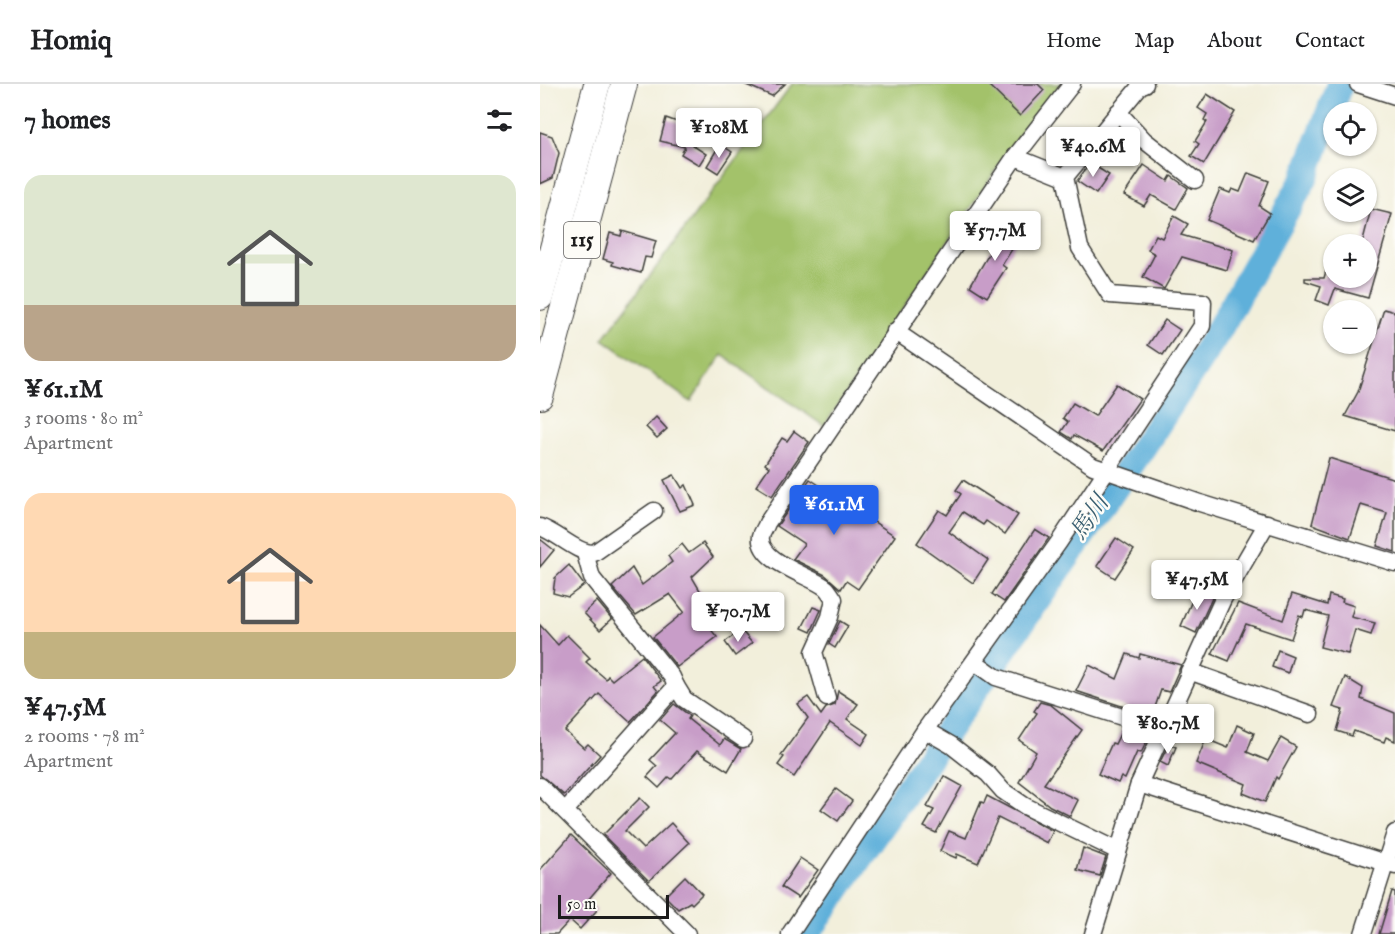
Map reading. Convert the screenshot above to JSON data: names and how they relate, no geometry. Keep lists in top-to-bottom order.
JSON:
{
  "streets": {
    "highway": ["115"]
  },
  "water": ["馬川"],
  "scale_bar": "50 m",
  "page": {
    "header": "Homiq",
    "nav": [
      "Home",
      "Map",
      "About",
      "Contact"
    ],
    "heading": "7 homes",
    "map_buttons": ["+", "−"],
    "price": [
      "¥108M",
      "¥40.6M",
      "¥57.7M",
      "¥61.1M",
      "¥47.5M",
      "¥70.7M",
      "¥80.7M"
    ],
    "list": [
      {
        "name": "¥61.1M",
        "note": "3 rooms · 80 m² · Apartment"
      },
      {
        "name": "¥47.5M",
        "note": "2 rooms · 78 m² · Apartment"
      }
    ],
    "scale": "50 m"
  }
}
